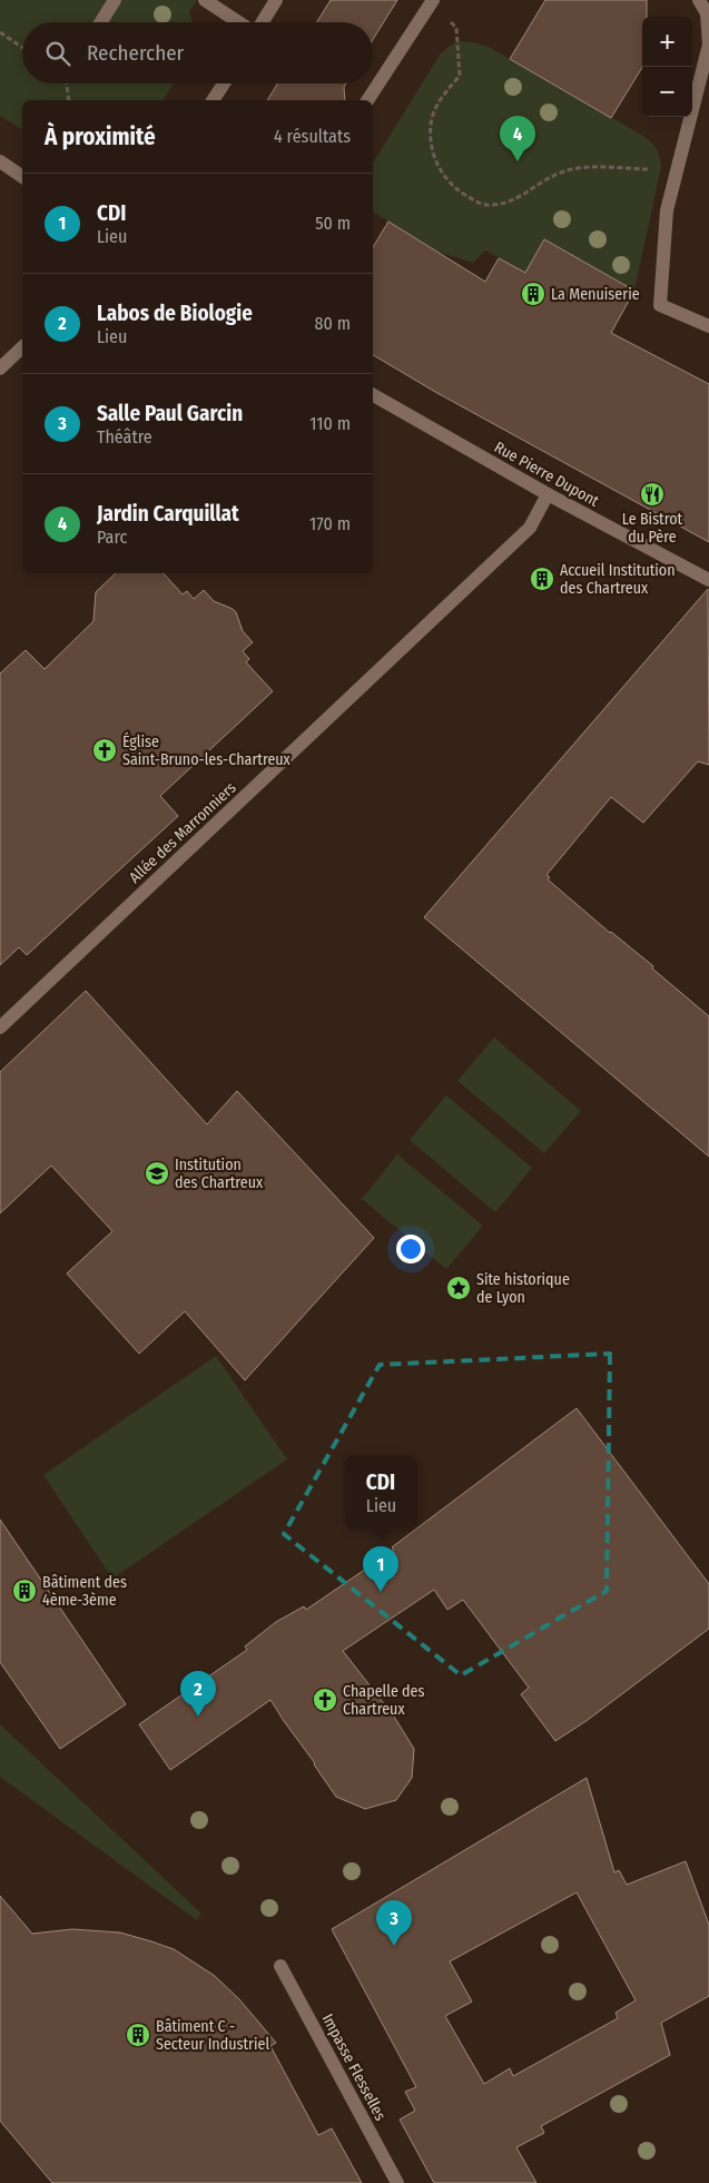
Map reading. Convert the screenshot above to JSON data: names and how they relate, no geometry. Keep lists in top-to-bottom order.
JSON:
{
  "streets": {
    "street": ["Rue Pierre Dupont", "Allée des Marronniers", "Impasse Flesselles"]
  },
  "crossings": [
    ["Rue Pierre Dupont", "Allée des Marronniers"]
  ],
  "places": {
    "building": [
      "La Menuiserie",
      "Accueil Institution des Chartreux",
      "Bâtiment des 4ème-3ème",
      "Bâtiment C - Secteur Industriel"
    ],
    "restaurant": ["Le Bistrot du Père"],
    "church": ["Église Saint-Bruno-les-Chartreux", "Chapelle des Chartreux"],
    "school or university": ["Institution des Chartreux"],
    "place": ["Site historique de Lyon"]
  },
  "page": {
    "map_buttons": ["+", "−"],
    "search": "Rechercher",
    "heading": ["À proximité", "4 résultats"],
    "pins": [
      "4",
      "1",
      "2",
      "3"
    ],
    "list": [
      {
        "mark": "1",
        "name": "CDI",
        "note": "Lieu",
        "value": "50 m"
      },
      {
        "mark": "2",
        "name": "Labos de Biologie",
        "note": "Lieu",
        "value": "80 m"
      },
      {
        "mark": "3",
        "name": "Salle Paul Garcin",
        "note": "Théâtre",
        "value": "110 m"
      },
      {
        "mark": "4",
        "name": "Jardin Carquillat",
        "note": "Parc",
        "value": "170 m"
      }
    ],
    "popup": ["CDI", "Lieu"]
  }
}
